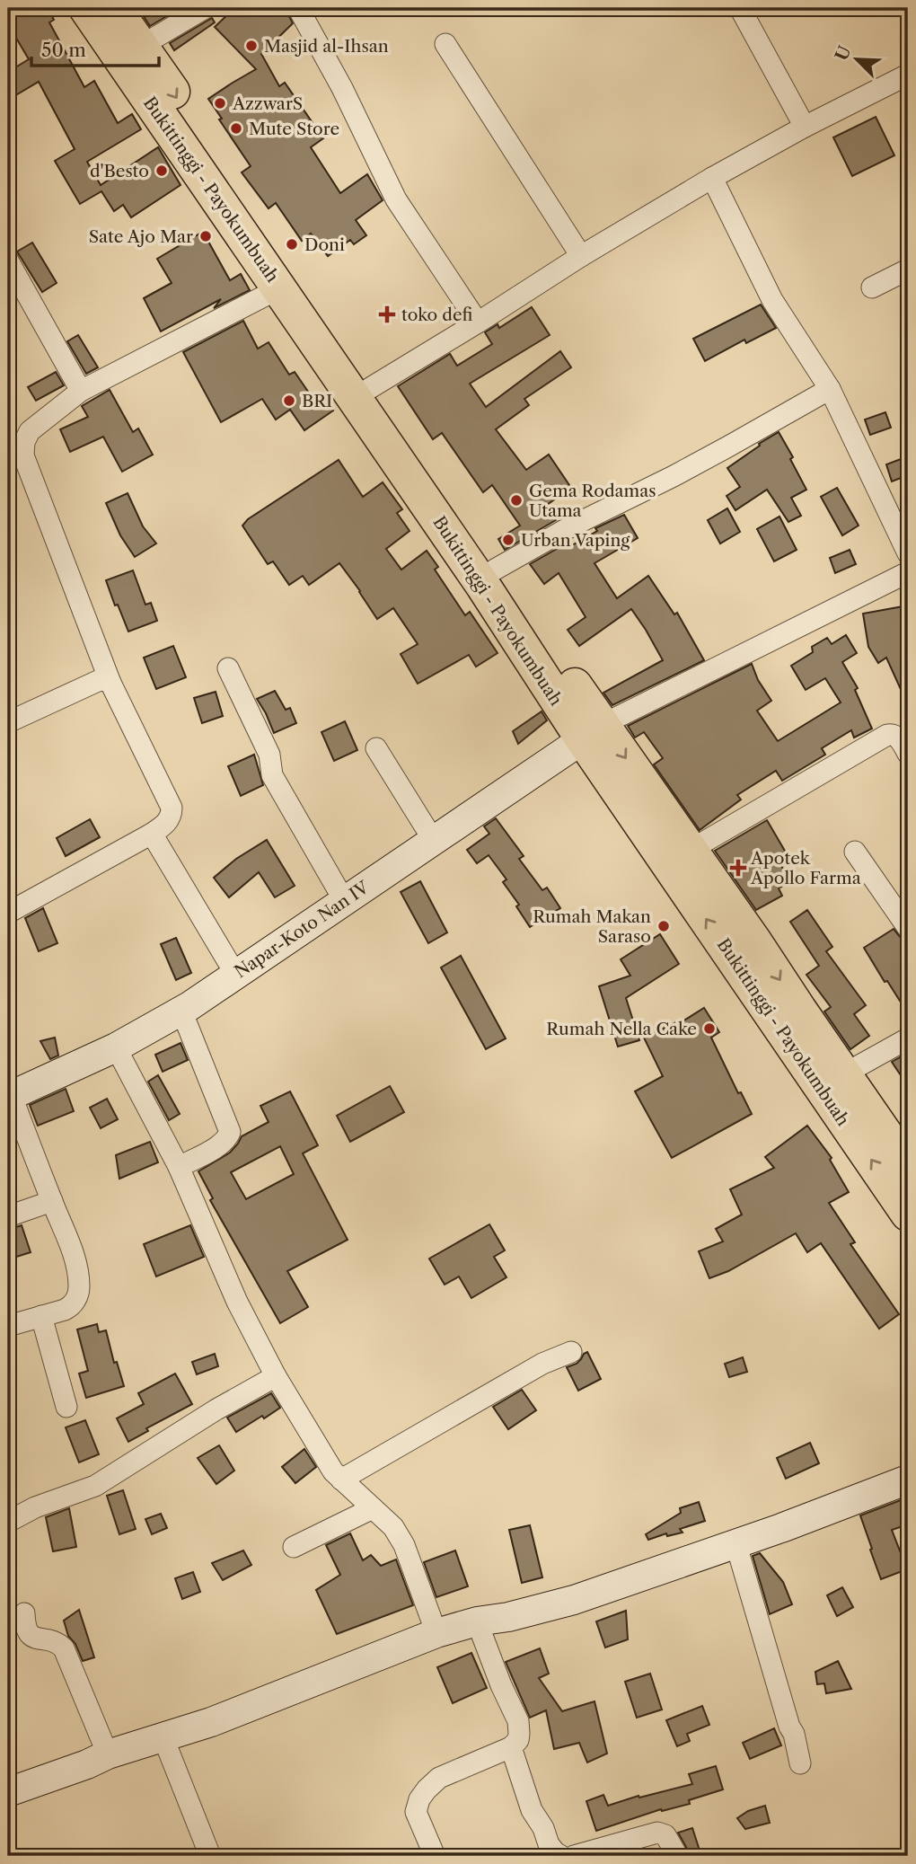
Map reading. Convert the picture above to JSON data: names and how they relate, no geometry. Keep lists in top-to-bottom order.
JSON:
{
  "streets": {
    "highway": ["Bukittinggi - Payokumbuah"],
    "street": ["Napar-Koto Nan IV"]
  },
  "crossings": [
    ["Bukittinggi - Payokumbuah", "Napar-Koto Nan IV"]
  ],
  "places": {
    "other": [
      "Masjid al-Ihsan",
      "AzzwarS",
      "Mute Store",
      "d'Besto",
      "Sate Ajo Mar",
      "Doni",
      "BRI",
      "Gema Rodamas Utama",
      "Urban Vaping",
      "Rumah Makan Saraso",
      "Rumah Nella Cake"
    ],
    "health": ["toko defi", "Apotek Apollo Farma"]
  },
  "scale_bar": "50 m",
  "north": "top left"
}
